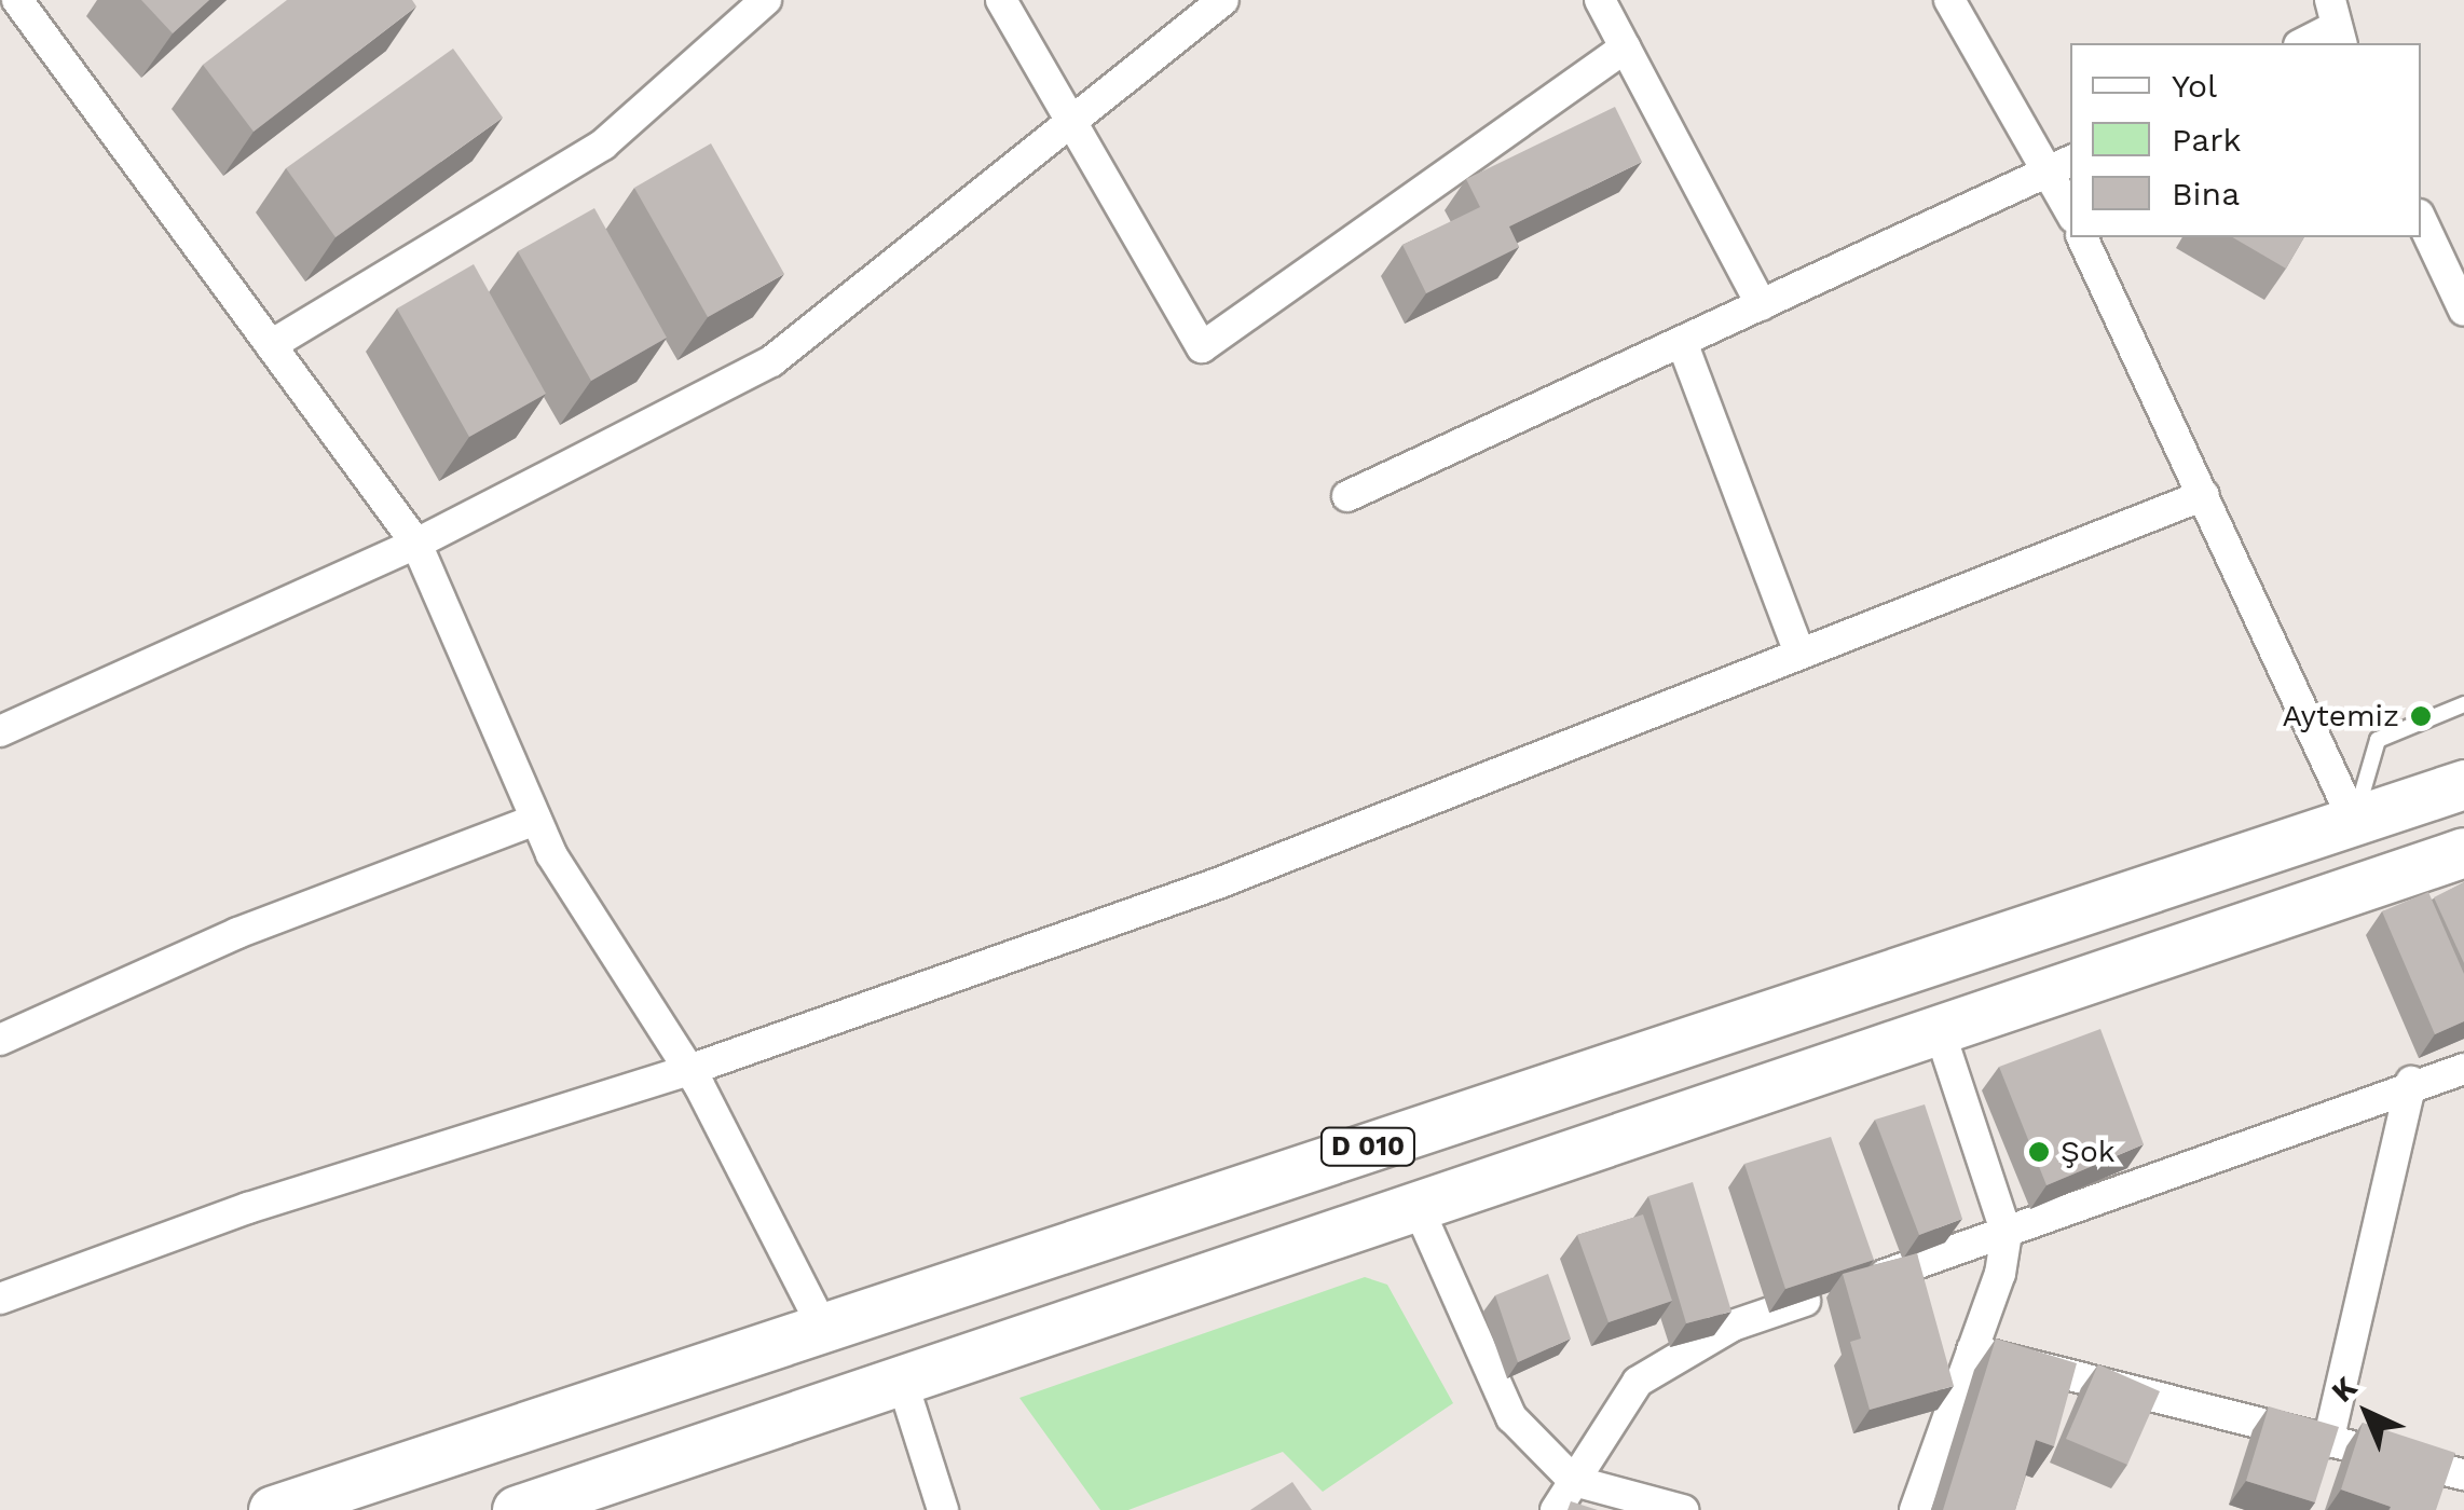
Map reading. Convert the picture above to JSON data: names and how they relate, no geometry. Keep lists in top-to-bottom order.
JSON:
{
  "streets": {
    "highway": ["D 010"]
  },
  "places": ["Aytemiz", "Şok"],
  "legend": ["Yol", "Park", "Bina"],
  "north": "top left"
}
